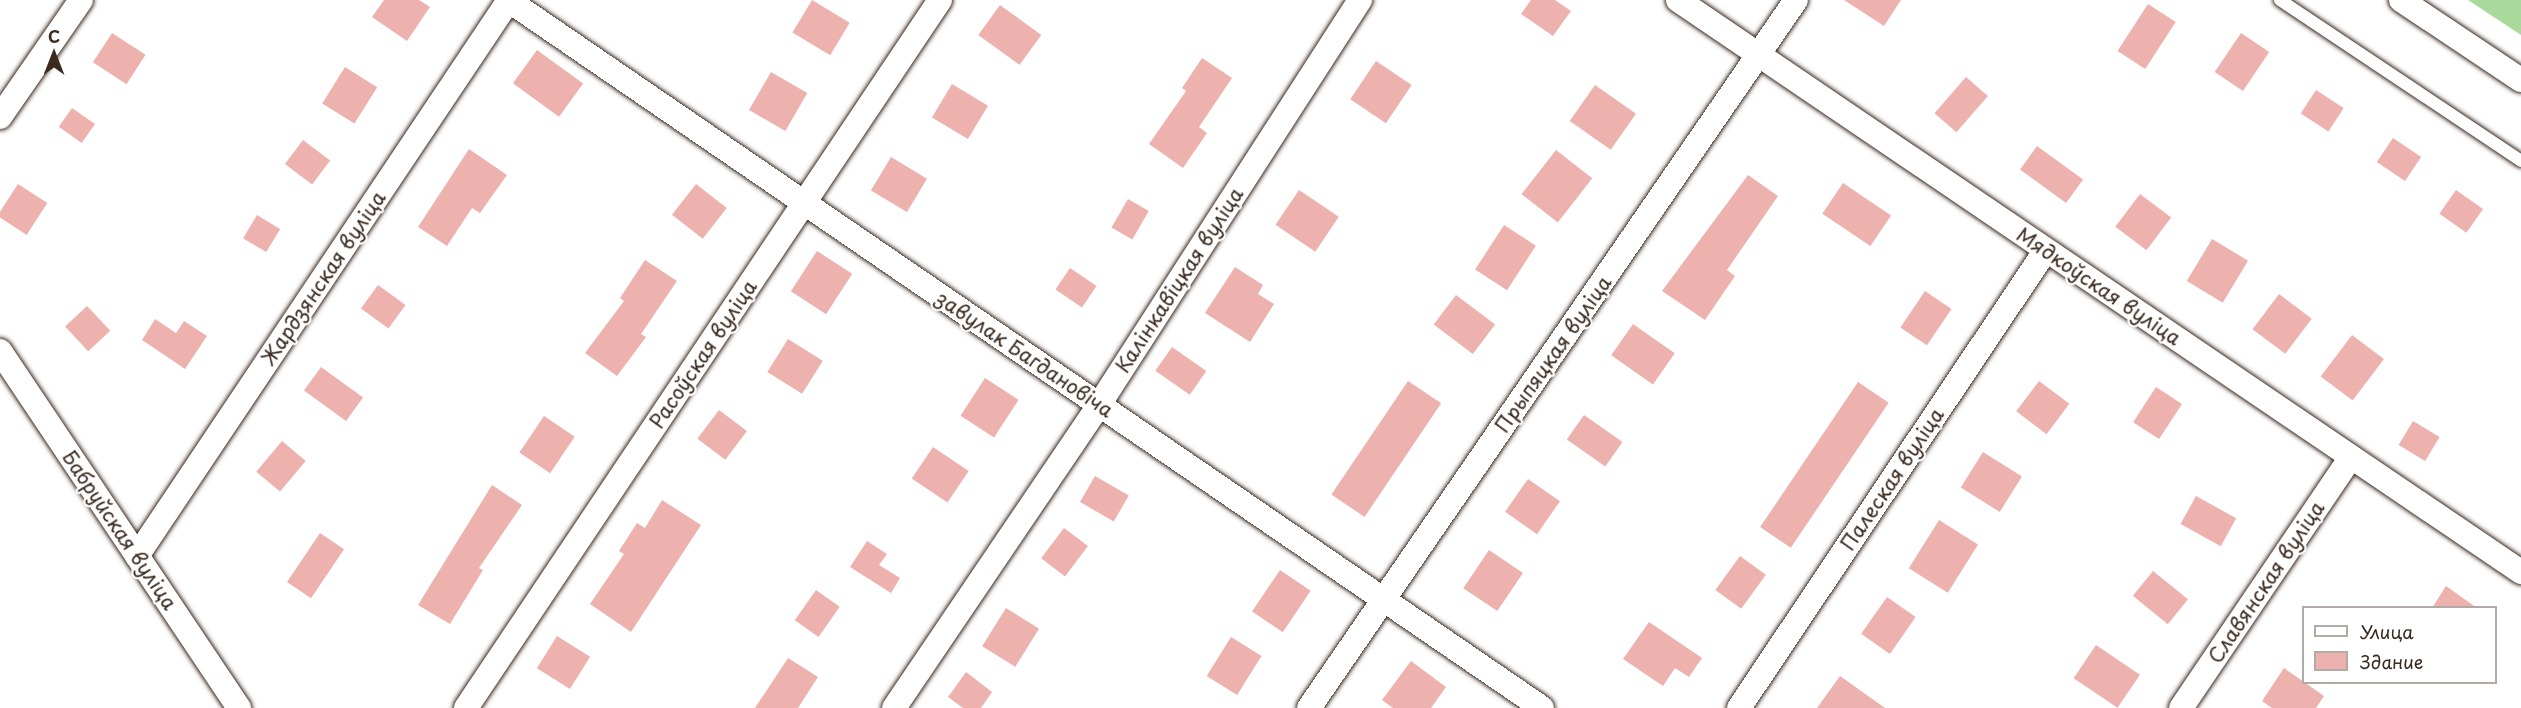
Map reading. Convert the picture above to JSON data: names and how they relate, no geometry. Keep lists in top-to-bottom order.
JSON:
{
  "streets": {
    "street": [
      "Жардзянская вуліца",
      "Калінкавіцкая вуліца",
      "Мядкоўская вуліца",
      "Расоўская вуліца",
      "завулак Багдановіча",
      "Прыпяцкая вуліца",
      "Палеская вуліца",
      "Бабруйская вуліца",
      "Славянская вуліца"
    ]
  },
  "crossings": [
    ["Жардзянская вуліца", "завулак Багдановіча"],
    ["Жардзянская вуліца", "Бабруйская вуліца"],
    ["Калінкавіцкая вуліца", "завулак Багдановіча"],
    ["Мядкоўская вуліца", "Прыпяцкая вуліца"],
    ["Мядкоўская вуліца", "Палеская вуліца"],
    ["Мядкоўская вуліца", "Славянская вуліца"],
    ["Расоўская вуліца", "завулак Багдановіча"],
    ["завулак Багдановіча", "Прыпяцкая вуліца"]
  ],
  "legend": ["Улица", "Здание"],
  "north": "top"
}
